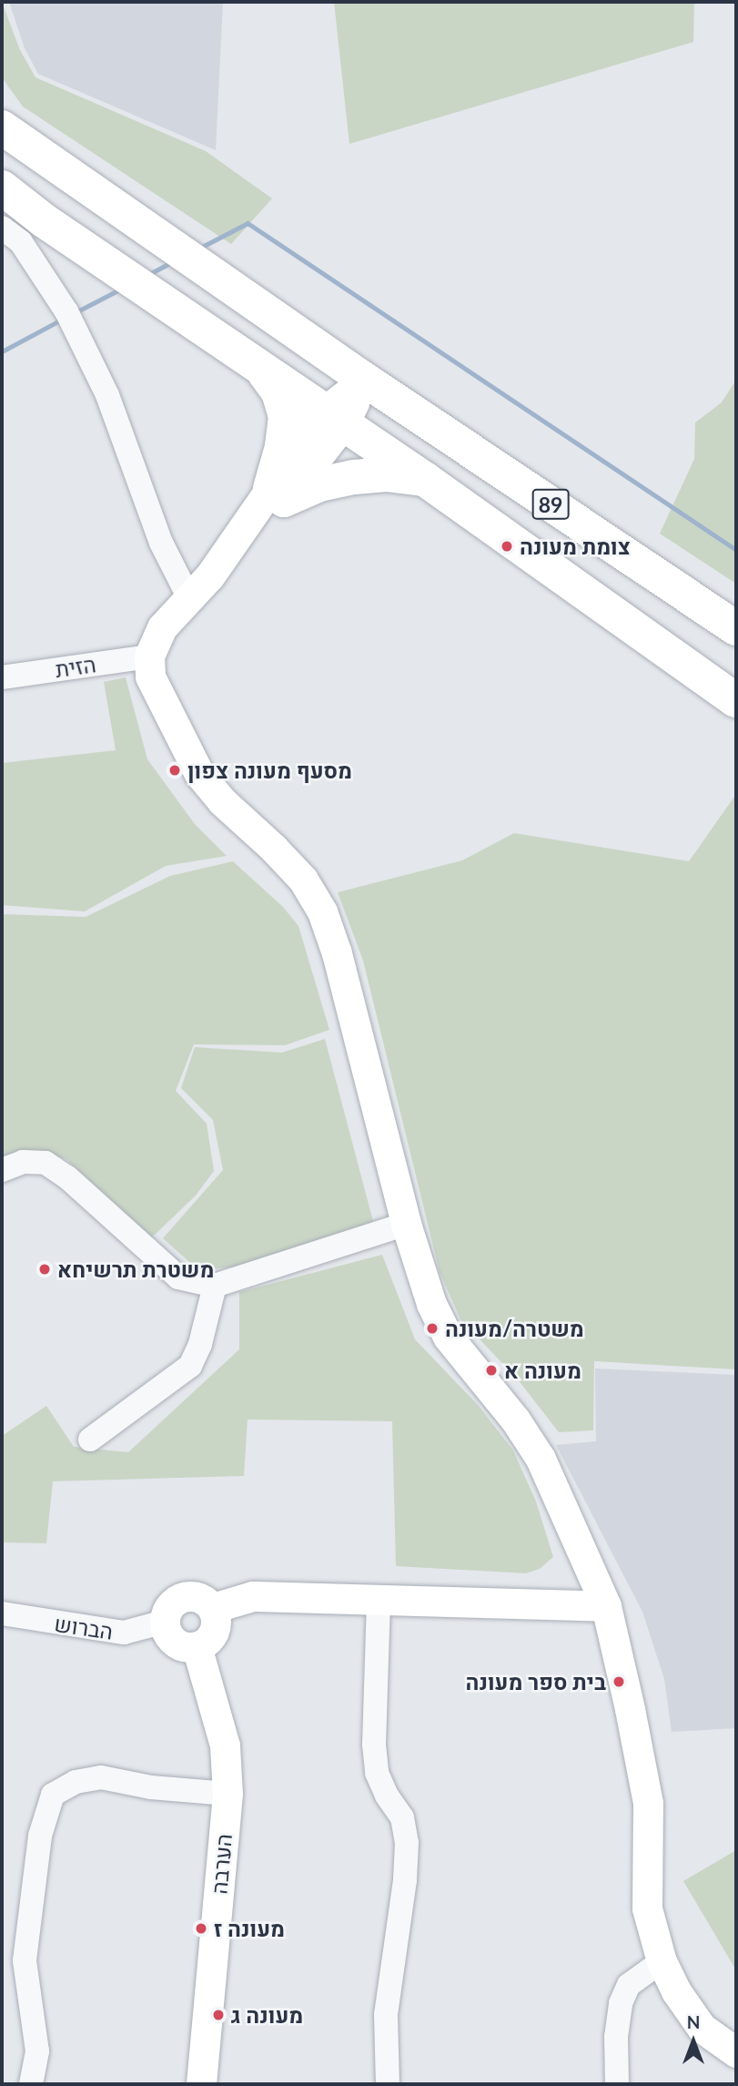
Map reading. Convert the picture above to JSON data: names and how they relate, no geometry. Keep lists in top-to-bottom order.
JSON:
{
  "streets": {
    "highway": ["89"],
    "main road": ["הערבה"],
    "street": ["הזית", "הברוש"]
  },
  "crossings": [
    ["הברוש", "הערבה"]
  ],
  "places": [
    "צומת מעונה",
    "מסעף מעונה צפון",
    "משטרת תרשיחא",
    "משטרה/מעונה",
    "מעונה א",
    "בית ספר מעונה",
    "מעונה ז",
    "מעונה ג"
  ],
  "north": "top"
}
